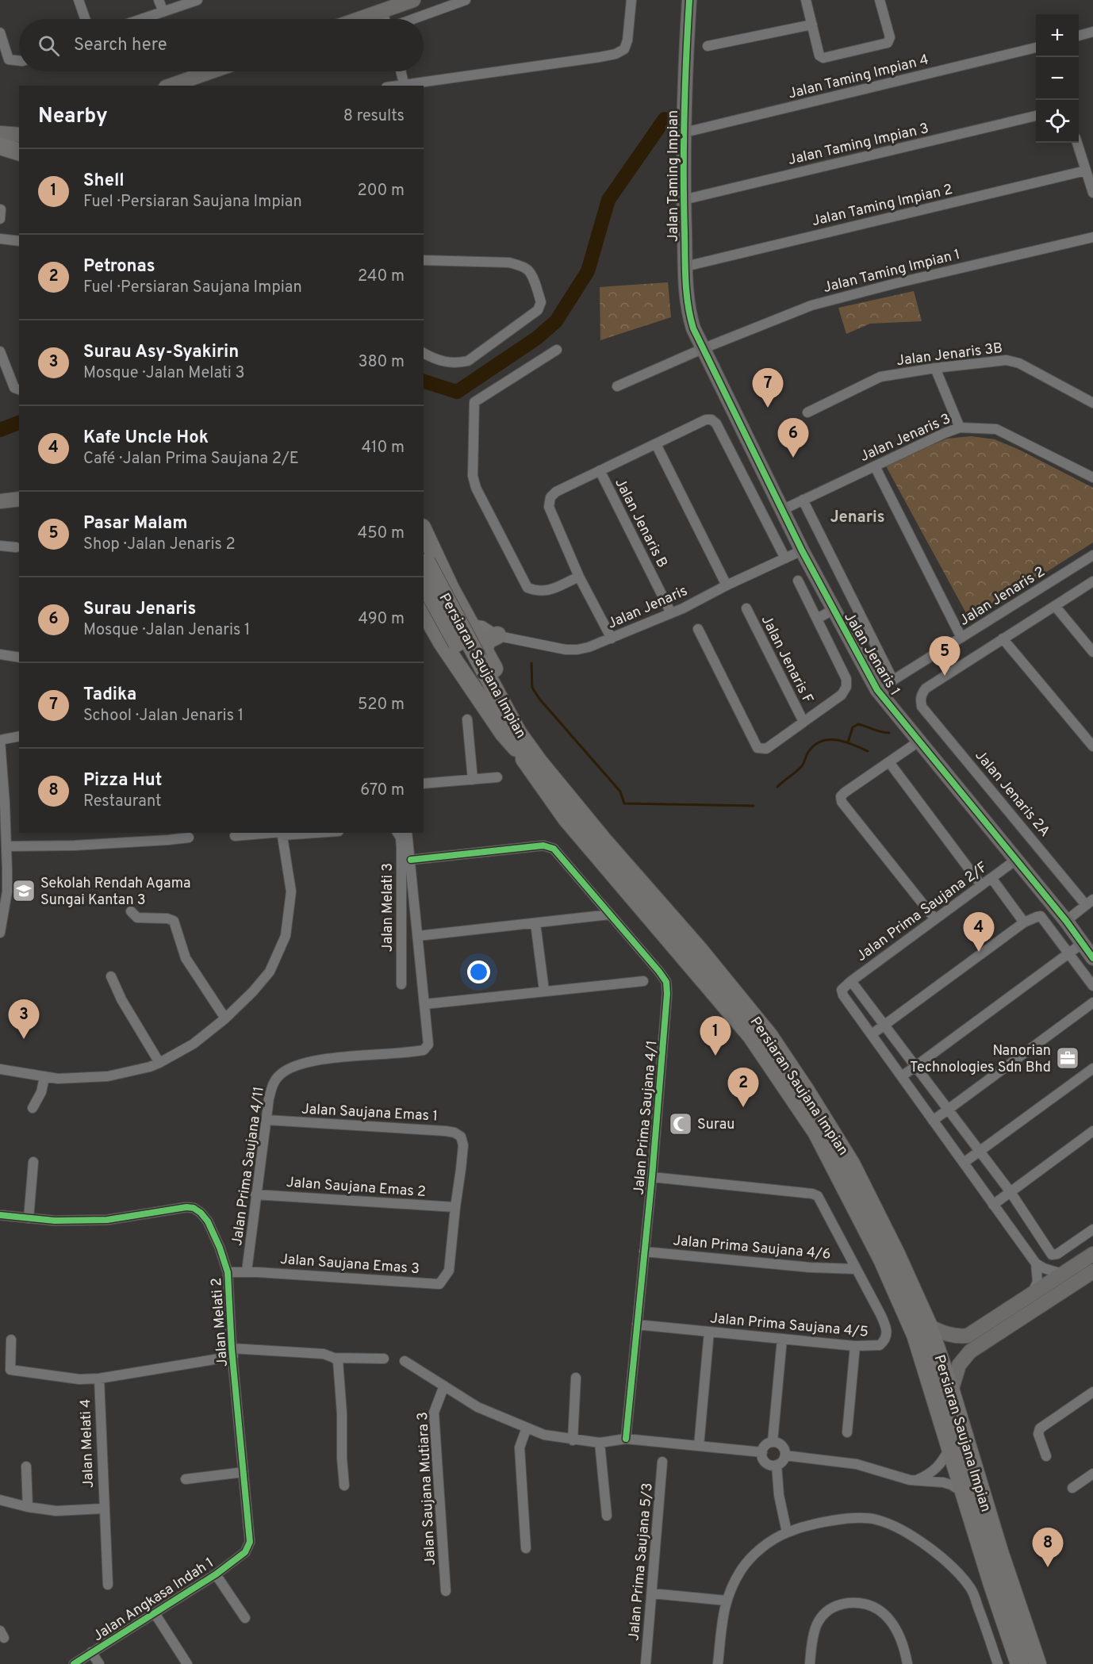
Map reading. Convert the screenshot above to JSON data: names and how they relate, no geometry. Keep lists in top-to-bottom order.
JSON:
{
  "streets": {
    "highway": ["Persiaran Saujana Impian"],
    "street": [
      "Jalan Taming Impian 4",
      "Jalan Taming Impian 3",
      "Jalan Taming Impian",
      "Jalan Taming Impian 2",
      "Jalan Taming Impian 1",
      "Jalan Jenaris 3B",
      "Jalan Jenaris 3",
      "Jalan Jenaris B",
      "Jalan Jenaris 2",
      "Jalan Jenaris",
      "Jalan Jenaris 1",
      "Jalan Jenaris F",
      "Jalan Jenaris 2A",
      "Jalan Melati 3",
      "Jalan Prima Saujana 2/F",
      "Jalan Saujana Emas 1",
      "Jalan Prima Saujana 4/1",
      "Jalan Prima Saujana 4/11",
      "Jalan Saujana Emas 2",
      "Jalan Prima Saujana 4/6",
      "Jalan Saujana Emas 3",
      "Jalan Melati 2",
      "Jalan Prima Saujana 4/5",
      "Jalan Melati 4",
      "Jalan Saujana Mutiara 3",
      "Jalan Prima Saujana 5/3",
      "Jalan Angkasa Indah 1"
    ]
  },
  "crossings": [
    ["Jalan Taming Impian 4", "Jalan Taming Impian"],
    ["Jalan Taming Impian 3", "Jalan Taming Impian"],
    ["Jalan Taming Impian", "Jalan Taming Impian 2"],
    ["Jalan Taming Impian", "Jalan Taming Impian 1"],
    ["Jalan Taming Impian", "Jalan Jenaris 1"],
    ["Jalan Taming Impian 1", "Jalan Jenaris 1"],
    ["Jalan Jenaris 3", "Jalan Jenaris 1"],
    ["Jalan Jenaris B", "Jalan Jenaris"],
    ["Jalan Jenaris 2", "Jalan Jenaris 1"],
    ["Jalan Jenaris", "Jalan Jenaris 1"],
    ["Jalan Jenaris 1", "Jalan Prima Saujana 2/F"],
    ["Jalan Saujana Emas 1", "Jalan Prima Saujana 4/11"],
    ["Jalan Saujana Emas 1", "Jalan Saujana Emas 2"],
    ["Jalan Saujana Emas 1", "Jalan Saujana Emas 3"],
    ["Jalan Prima Saujana 4/1", "Jalan Prima Saujana 4/11"],
    ["Jalan Prima Saujana 4/1", "Jalan Prima Saujana 4/6"],
    ["Jalan Prima Saujana 4/1", "Jalan Prima Saujana 4/5"],
    ["Jalan Prima Saujana 4/11", "Jalan Saujana Emas 2"],
    ["Jalan Prima Saujana 4/11", "Jalan Saujana Emas 3"],
    ["Jalan Saujana Emas 2", "Jalan Saujana Emas 3"],
    ["Jalan Prima Saujana 4/6", "Jalan Prima Saujana 4/5"],
    ["Jalan Melati 2", "Jalan Melati 4"],
    ["Jalan Melati 2", "Jalan Angkasa Indah 1"]
  ],
  "districts": ["Jenaris"],
  "places": {
    "school or university": ["Sekolah Rendah Agama Sungai Kantan 3"],
    "office": ["Nanorian Technologies Sdn Bhd"],
    "mosque": ["Surau"]
  },
  "page": {
    "map_buttons": ["+", "−"],
    "search": "Search here",
    "heading": ["Nearby", "8 results"],
    "list": [
      {
        "mark": "1",
        "name": "Shell",
        "note": "Fuel · Persiaran Saujana Impian",
        "value": "200 m"
      },
      {
        "mark": "2",
        "name": "Petronas",
        "note": "Fuel · Persiaran Saujana Impian",
        "value": "240 m"
      },
      {
        "mark": "3",
        "name": "Surau Asy-Syakirin",
        "note": "Mosque · Jalan Melati 3",
        "value": "380 m"
      },
      {
        "mark": "4",
        "name": "Kafe Uncle Hok",
        "note": "Café · Jalan Prima Saujana 2/E",
        "value": "410 m"
      },
      {
        "mark": "5",
        "name": "Pasar Malam",
        "note": "Shop · Jalan Jenaris 2",
        "value": "450 m"
      },
      {
        "mark": "6",
        "name": "Surau Jenaris",
        "note": "Mosque · Jalan Jenaris 1",
        "value": "490 m"
      },
      {
        "mark": "7",
        "name": "Tadika",
        "note": "School · Jalan Jenaris 1",
        "value": "520 m"
      },
      {
        "mark": "8",
        "name": "Pizza Hut",
        "note": "Restaurant",
        "value": "670 m"
      }
    ],
    "pins": [
      "7",
      "6",
      "5",
      "4",
      "3",
      "1",
      "2",
      "8"
    ]
  }
}
